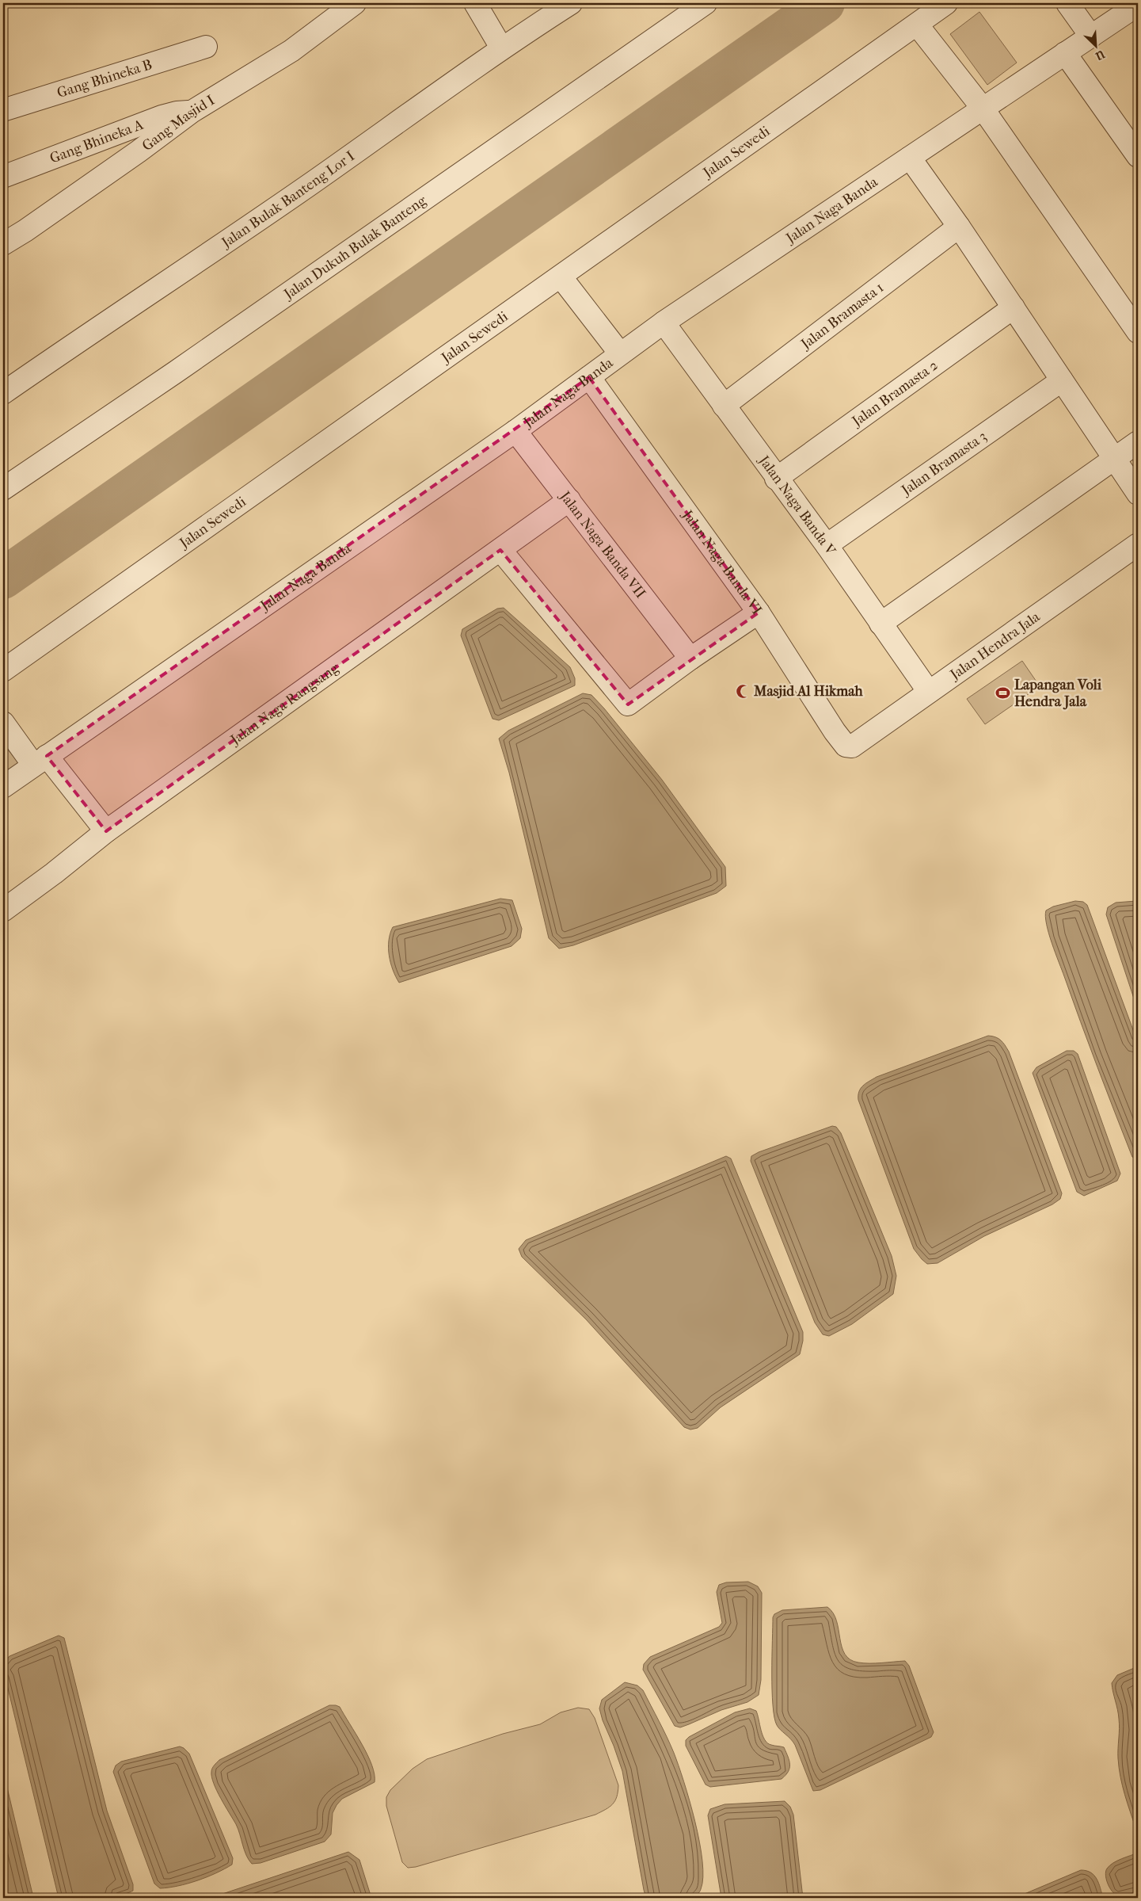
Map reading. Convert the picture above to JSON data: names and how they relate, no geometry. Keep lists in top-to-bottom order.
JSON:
{
  "streets": {
    "street": [
      "Gang Bhineka B",
      "Gang Masjid I",
      "Gang Bhineka A",
      "Jalan Sewedi",
      "Jalan Bulak Banteng Lor I",
      "Jalan Naga Banda",
      "Jalan Dukuh Bulak Banteng",
      "Jalan Bramasta 1",
      "Jalan Bramasta 2",
      "Jalan Bramasta 3",
      "Jalan Naga Banda V",
      "Jalan Naga Banda VII",
      "Jalan Naga Banda VI",
      "Jalan Hendra Jala",
      "Jalan Naga Rangsang"
    ]
  },
  "crossings": [
    ["Gang Masjid I", "Gang Bhineka A"],
    ["Jalan Naga Banda", "Jalan Naga Banda V"],
    ["Jalan Naga Banda", "Jalan Naga Banda VII"],
    ["Jalan Naga Banda", "Jalan Naga Banda VI"],
    ["Jalan Bramasta 1", "Jalan Naga Banda V"],
    ["Jalan Bramasta 2", "Jalan Naga Banda V"],
    ["Jalan Bramasta 3", "Jalan Naga Banda V"],
    ["Jalan Naga Banda V", "Jalan Hendra Jala"],
    ["Jalan Naga Banda VII", "Jalan Naga Rangsang"],
    ["Jalan Naga Banda VI", "Jalan Hendra Jala"]
  ],
  "places": {
    "mosque": ["Masjid Al Hikmah"],
    "sports": ["Lapangan Voli Hendra Jala"]
  },
  "north": "bottom right"
}
